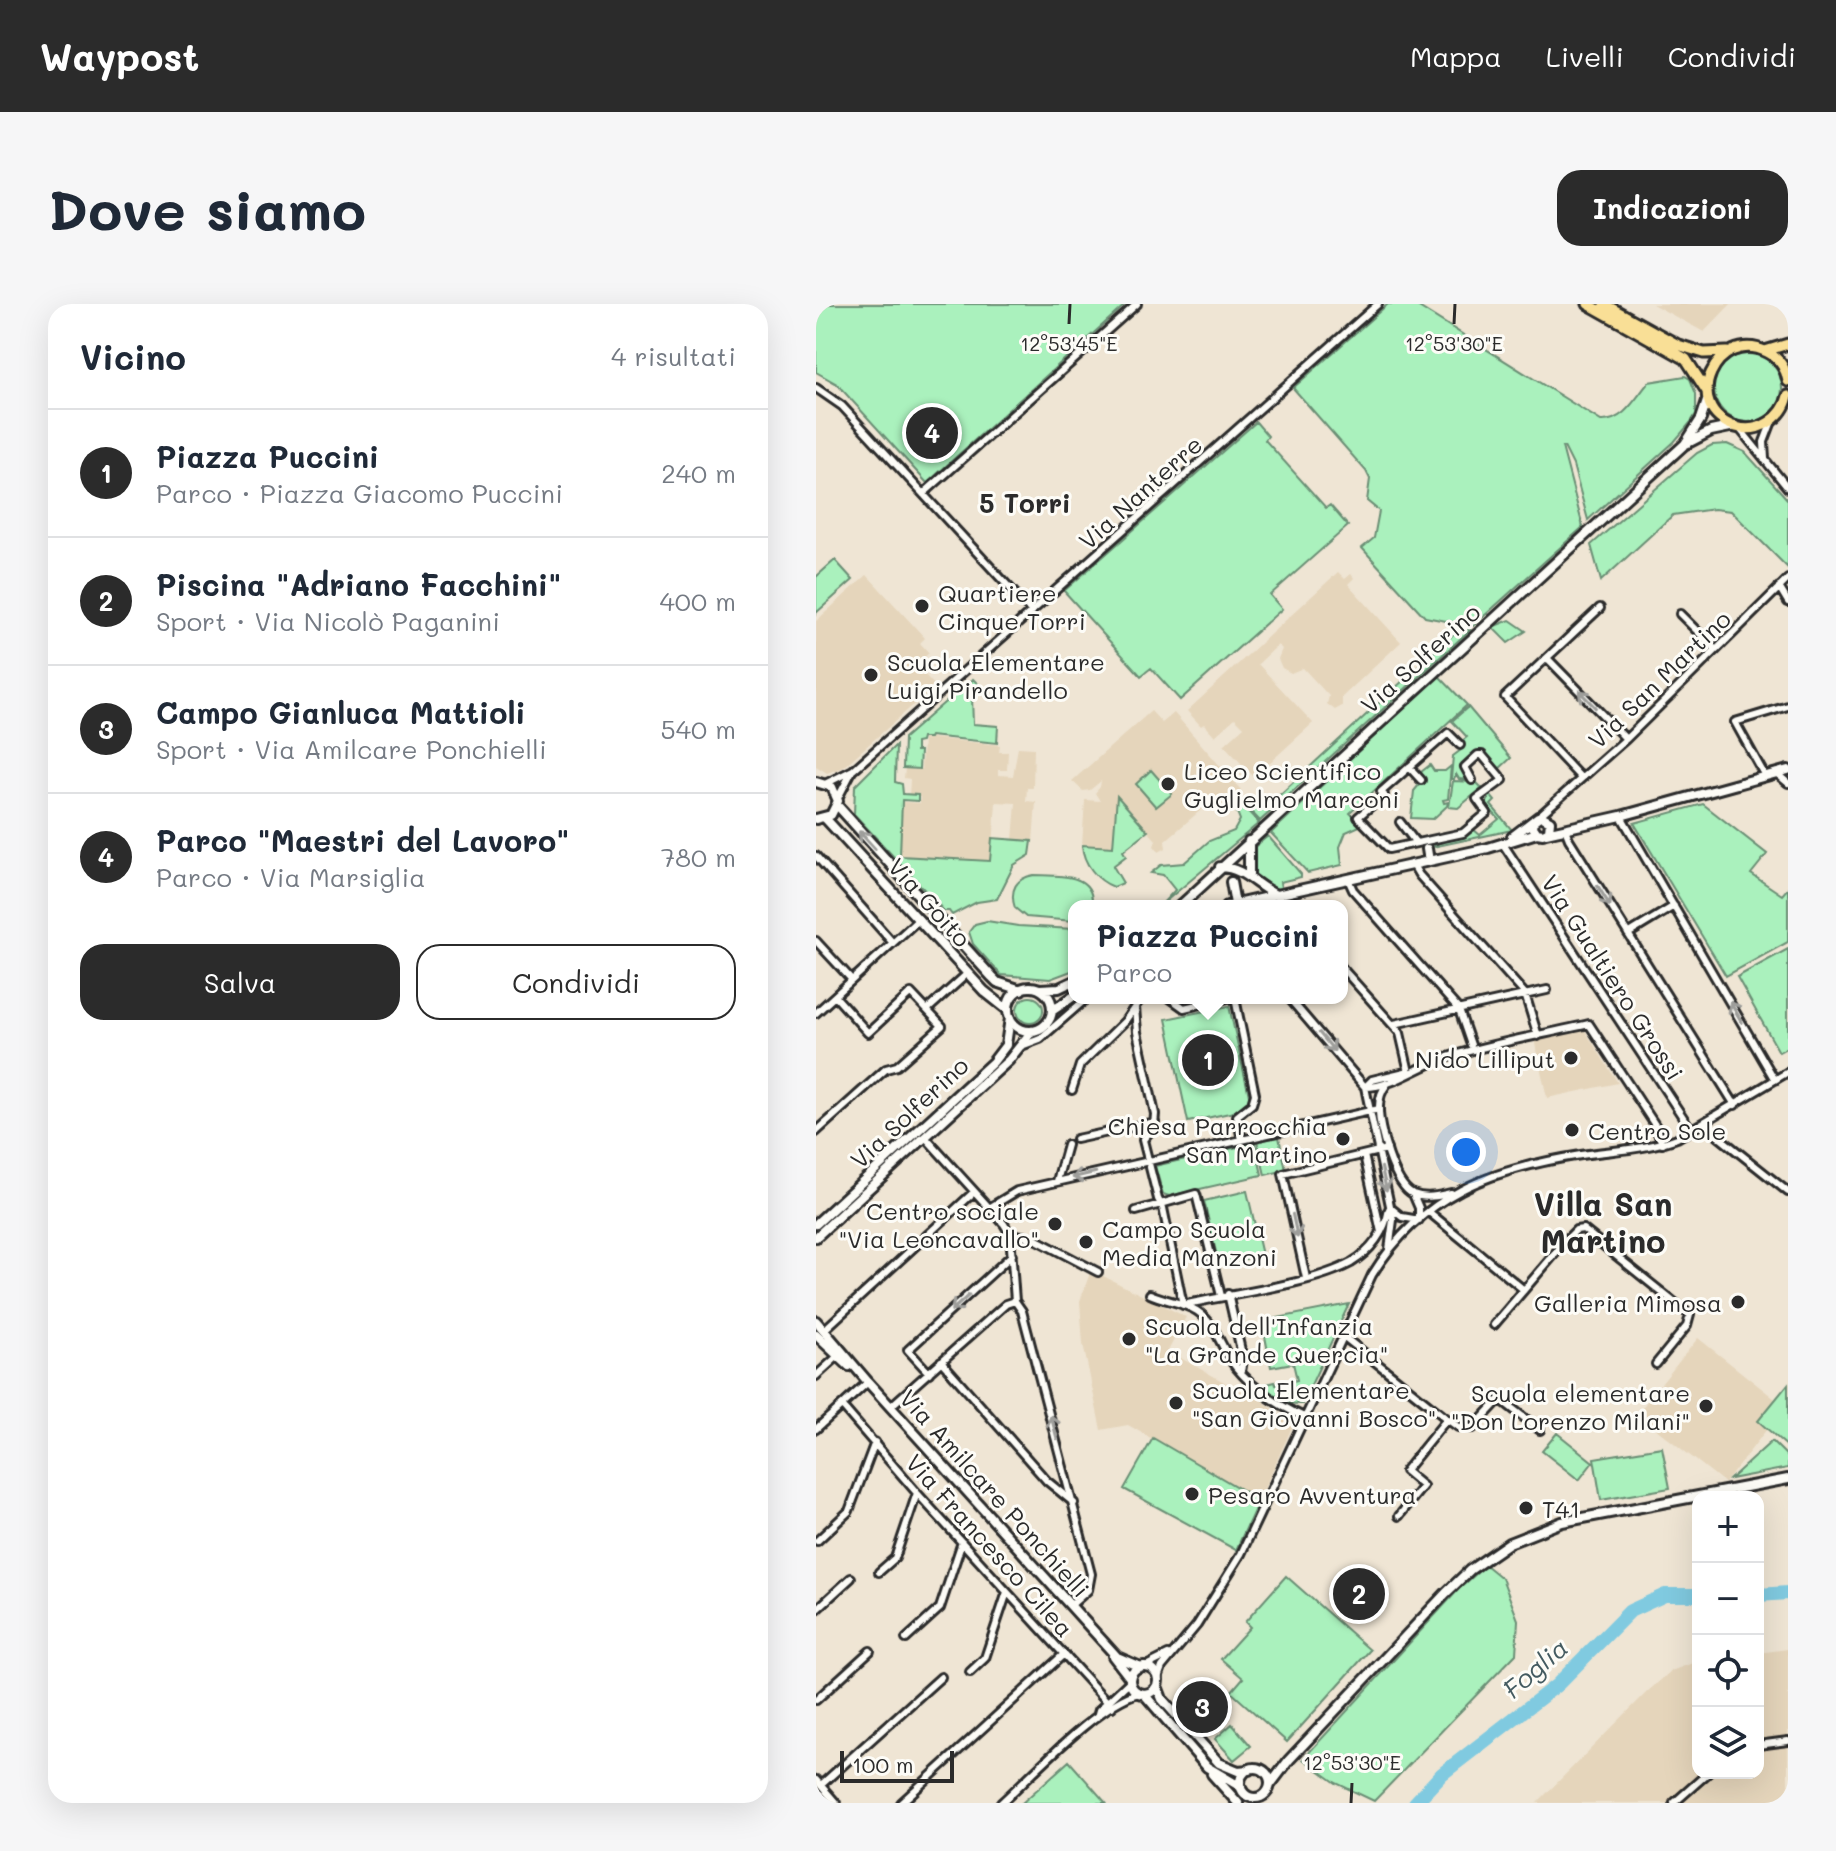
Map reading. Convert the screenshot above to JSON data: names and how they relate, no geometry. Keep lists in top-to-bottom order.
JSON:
{
  "streets": {
    "main road": ["Via Solferino", "Via Goito", "Via Amilcare Ponchielli"],
    "street": [
      "Via Nanterre",
      "Via San Martino",
      "Via Gualtiero Grossi",
      "Via Francesco Cilea"
    ]
  },
  "crossings": [
    ["Via Nanterre", "Via Goito"],
    ["Via Solferino", "Via Goito"]
  ],
  "districts": ["5 Torri", "Villa San Martino"],
  "water": ["Foglia"],
  "places": [
    "Quartiere Cinque Torri",
    "Scuola Elementare Luigi Pirandello",
    "Liceo Scientifico Guglielmo Marconi",
    "Nido Lilliput",
    "Centro Sole",
    "Chiesa Parrocchia San Martino",
    "Centro sociale \"Via Leoncavallo\"",
    "Campo Scuola Media Manzoni",
    "Galleria Mimosa",
    "Scuola dell'Infanzia \"La Grande Quercia\"",
    "Scuola Elementare \"San Giovanni Bosco\"",
    "Scuola elementare \"Don Lorenzo Milani\"",
    "Pesaro Avventura",
    "T41"
  ],
  "scale_bar": "100 m",
  "page": {
    "header": "Waypost",
    "nav": ["Mappa", "Livelli", "Condividi"],
    "buttons": [
      "Indicazioni",
      ["Salva", "Condividi"]
    ],
    "title": "Dove siamo",
    "heading": ["Vicino", "4 risultati"],
    "pins": [
      "4",
      "1",
      "2",
      "3"
    ],
    "list": [
      {
        "mark": "1",
        "name": "Piazza Puccini",
        "note": "Parco · Piazza Giacomo Puccini",
        "value": "240 m"
      },
      {
        "mark": "2",
        "name": "Piscina \"Adriano Facchini\"",
        "note": "Sport · Via Nicolò Paganini",
        "value": "400 m"
      },
      {
        "mark": "3",
        "name": "Campo Gianluca Mattioli",
        "note": "Sport · Via Amilcare Ponchielli",
        "value": "540 m"
      },
      {
        "mark": "4",
        "name": "Parco \"Maestri del Lavoro\"",
        "note": "Parco · Via Marsiglia",
        "value": "780 m"
      }
    ],
    "popup": ["Piazza Puccini", "Parco"],
    "map_buttons": ["+", "−"],
    "scale": "100 m"
  },
  "coordinates": ["12°53'45\"E", "12°53'30\"E"]
}
